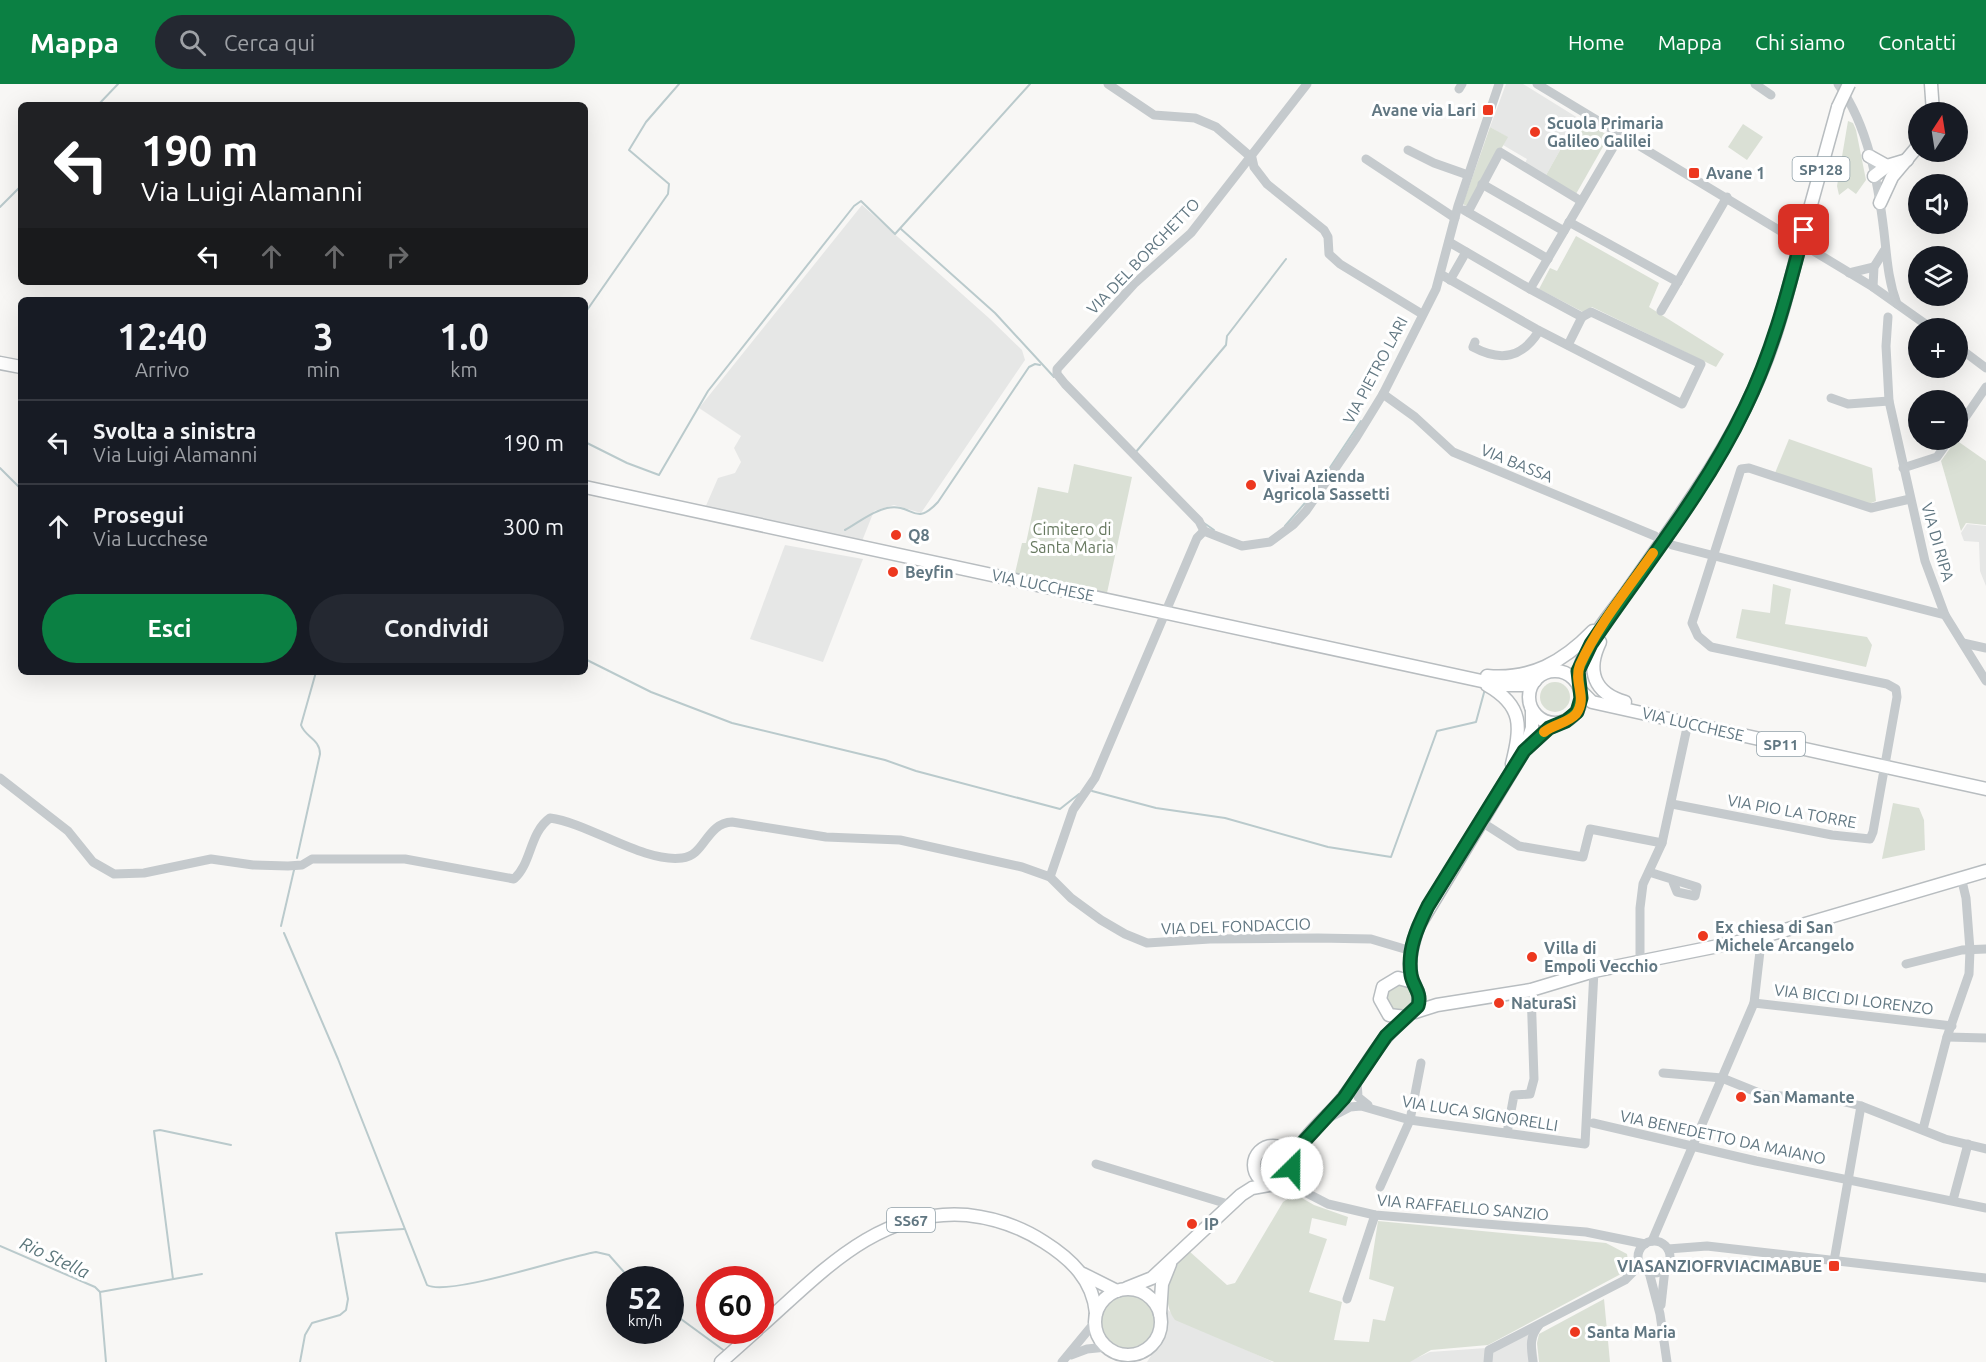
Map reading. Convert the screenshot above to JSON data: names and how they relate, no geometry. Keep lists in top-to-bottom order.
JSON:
{
  "streets": {
    "main road": [
      "SP128",
      "VIA LUCCHESE",
      "SP11",
      "SS67"
    ],
    "street": [
      "VIA DEL BORGHETTO",
      "VIA PIETRO LARI",
      "VIA BASSA",
      "VIA DI RIPA",
      "VIA PIO LA TORRE",
      "VIA DEL FONDACCIO",
      "VIA BICCI DI LORENZO",
      "VIA LUCA SIGNORELLI",
      "VIA BENEDETTO DA MAIANO",
      "VIA RAFFAELLO SANZIO"
    ]
  },
  "crossings": [
    ["SP128", "VIA LUCCHESE"],
    ["VIA DEL BORGHETTO", "VIA PIETRO LARI"],
    ["VIA PIETRO LARI", "VIA BASSA"],
    ["VIA LUCCHESE", "VIA PIO LA TORRE"]
  ],
  "water": ["Rio Stella"],
  "parks": ["Cimitero di Santa Maria"],
  "places": {
    "transit": ["Avane via Lari", "Avane 1", "VIASANZIOFRVIACIMABUE"],
    "other": [
      "Scuola Primaria Galileo Galilei",
      "Vivai Azienda Agricola Sassetti",
      "Q8",
      "Beyfin",
      "Ex chiesa di San Michele Arcangelo",
      "Villa di Empoli Vecchio",
      "NaturaSì",
      "San Mamante",
      "IP",
      "Santa Maria"
    ]
  },
  "north": "top",
  "page": {
    "header": "Mappa",
    "search": "Cerca qui",
    "nav": [
      "Home",
      "Mappa",
      "Chi siamo",
      "Contatti"
    ],
    "map_buttons": ["+", "−"],
    "turn": ["190 m", "Via Luigi Alamanni"],
    "eta": [
      "12:40",
      "Arrivo",
      "3",
      "min",
      "1.0",
      "km"
    ],
    "list": [
      {
        "name": "Svolta a sinistra",
        "note": "Via Luigi Alamanni",
        "value": "190 m"
      },
      {
        "name": "Prosegui",
        "note": "Via Lucchese",
        "value": "300 m"
      }
    ],
    "buttons": ["Esci", "Condividi"],
    "speed": "52 km/h",
    "limit": "60"
  }
}
